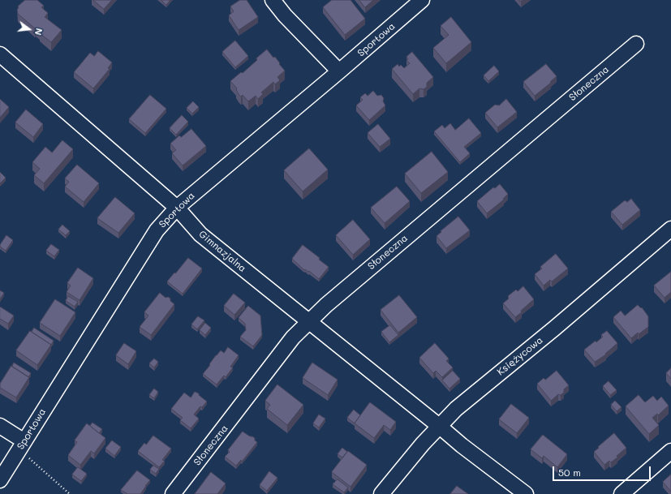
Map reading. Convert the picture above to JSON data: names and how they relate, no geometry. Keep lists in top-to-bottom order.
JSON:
{
  "streets": {
    "street": [
      "Sportowa",
      "Słoneczna",
      "Gimnazjalna",
      "Księżycowa"
    ]
  },
  "crossings": [
    ["Sportowa", "Gimnazjalna"],
    ["Słoneczna", "Gimnazjalna"],
    ["Gimnazjalna", "Księżycowa"]
  ],
  "scale_bar": "50 m",
  "north": "right"
}
